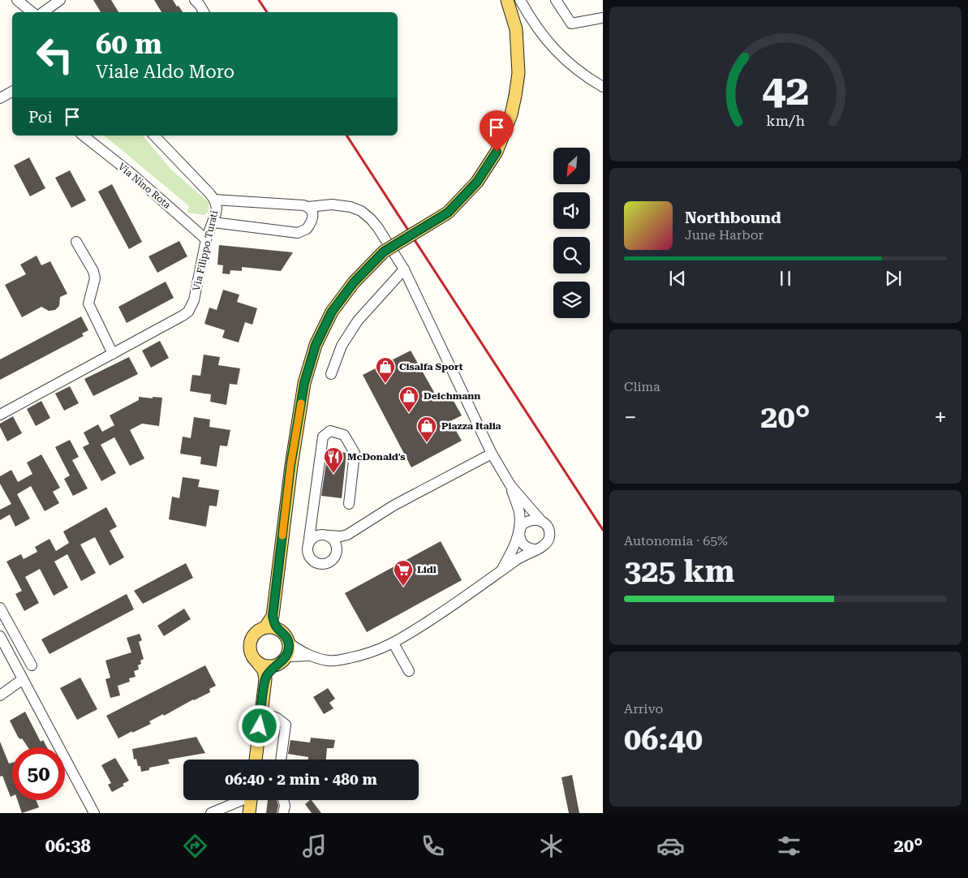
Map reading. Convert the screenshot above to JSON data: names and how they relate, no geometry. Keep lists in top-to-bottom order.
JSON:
{
  "streets": {
    "street": ["Via Nino Rota", "Via Filippo Turati"]
  },
  "crossings": [
    ["Via Nino Rota", "Via Filippo Turati"]
  ],
  "places": {
    "shop": ["Cisalfa Sport", "Deichmann", "Piazza Italia"],
    "restaurant": ["McDonald's"],
    "supermarket": ["Lidl"]
  },
  "north": "bottom left",
  "page": {
    "turn": ["60 m", "Viale Aldo Moro"],
    "then": "Poi",
    "song": ["Northbound", "June Harbor"],
    "tile": [
      "Clima",
      ["Autonomia · 65%", "325 km"],
      ["Arrivo", "06:40"]
    ],
    "heat": ["−", "20°", "+"],
    "limit": "50",
    "trip": "06:40 · 2 min · 480 m",
    "tabs": ["06:38", "20°"],
    "gauge": ["42", "km/h"]
  }
}
